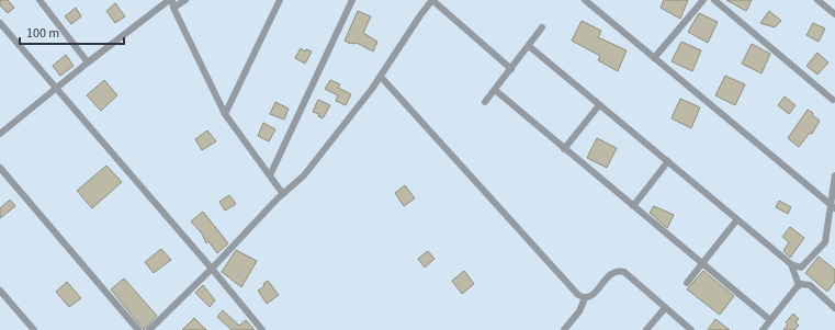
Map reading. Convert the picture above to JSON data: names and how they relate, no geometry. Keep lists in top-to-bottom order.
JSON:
{
  "scale_bar": "100 m"
}
